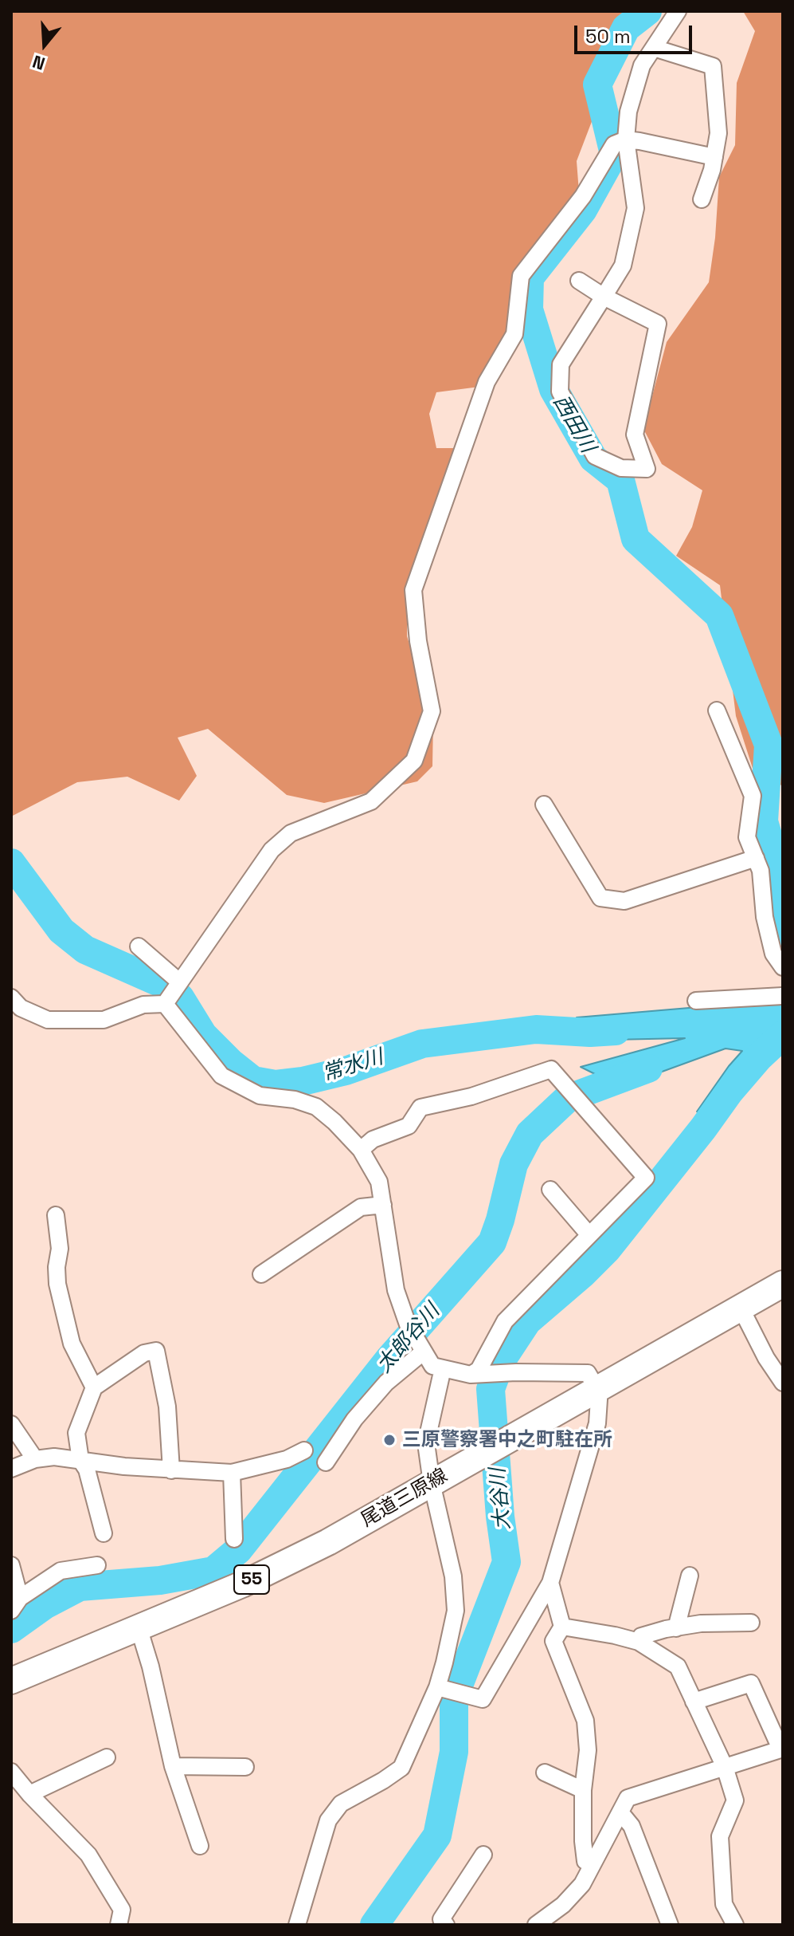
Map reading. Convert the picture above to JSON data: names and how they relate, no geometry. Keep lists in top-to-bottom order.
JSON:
{
  "streets": {
    "main road": ["尾道三原線", "55"]
  },
  "water": [
    "西田川",
    "常水川",
    "太郎谷川",
    "大谷川"
  ],
  "places": ["三原警察署中之町駐在所"],
  "scale_bar": "50 m",
  "north": "bottom"
}
